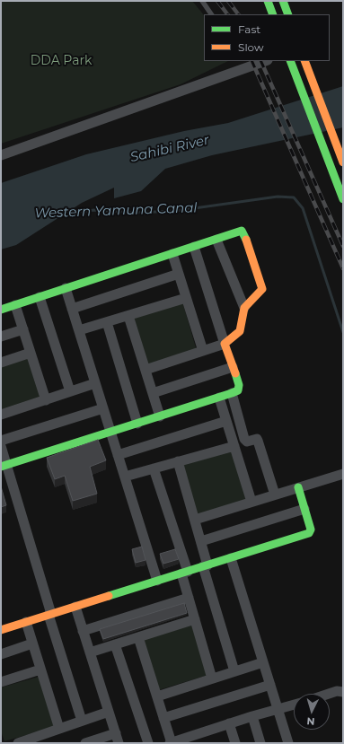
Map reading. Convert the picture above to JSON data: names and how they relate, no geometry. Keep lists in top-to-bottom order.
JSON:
{
  "water": ["Sahibi River", "Western Yamuna Canal"],
  "parks": ["DDA Park"],
  "legend": ["Fast", "Slow"],
  "north": "bottom"
}
